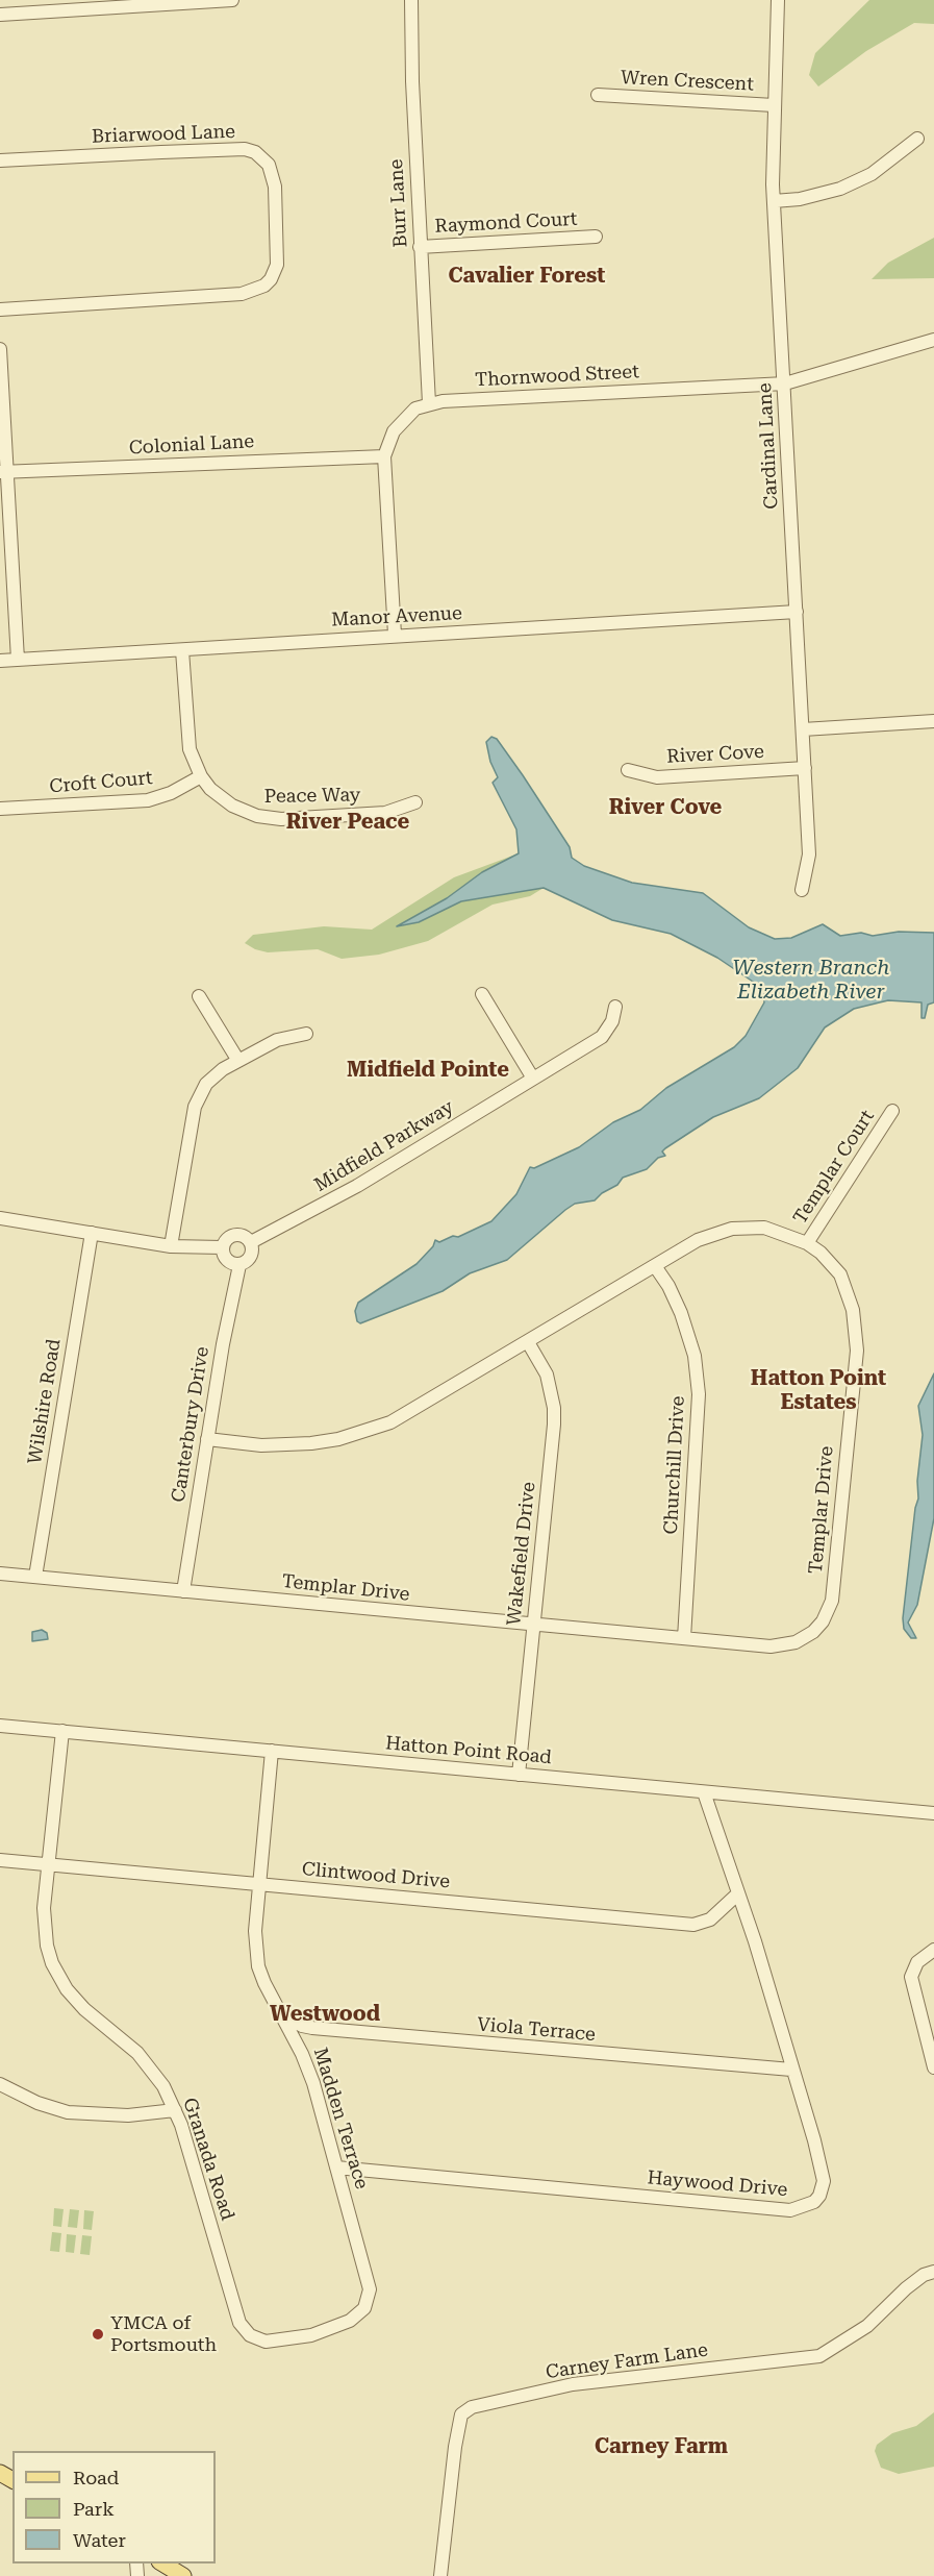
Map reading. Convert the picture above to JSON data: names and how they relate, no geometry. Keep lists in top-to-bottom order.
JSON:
{
  "streets": {
    "street": [
      "Wren Crescent",
      "Briarwood Lane",
      "Burr Lane",
      "Raymond Court",
      "Thornwood Street",
      "Colonial Lane",
      "Cardinal Lane",
      "Manor Avenue",
      "River Cove",
      "Croft Court",
      "Peace Way",
      "Midfield Parkway",
      "Templar Court",
      "Wilshire Road",
      "Canterbury Drive",
      "Churchill Drive",
      "Templar Drive",
      "Wakefield Drive",
      "Hatton Point Road",
      "Clintwood Drive",
      "Viola Terrace",
      "Madden Terrace",
      "Granada Road",
      "Haywood Drive",
      "Carney Farm Lane"
    ]
  },
  "crossings": [
    ["Wren Crescent", "Cardinal Lane"],
    ["Burr Lane", "Raymond Court"],
    ["Burr Lane", "Thornwood Street"],
    ["Thornwood Street", "Colonial Lane"],
    ["Thornwood Street", "Cardinal Lane"],
    ["Thornwood Street", "Manor Avenue"],
    ["Cardinal Lane", "Manor Avenue"],
    ["Cardinal Lane", "River Cove"],
    ["Manor Avenue", "Peace Way"],
    ["Croft Court", "Peace Way"],
    ["Midfield Parkway", "Canterbury Drive"],
    ["Templar Court", "Templar Drive"],
    ["Wilshire Road", "Templar Drive"],
    ["Canterbury Drive", "Templar Drive"],
    ["Churchill Drive", "Templar Drive"],
    ["Templar Drive", "Wakefield Drive"],
    ["Wakefield Drive", "Hatton Point Road"],
    ["Hatton Point Road", "Madden Terrace"],
    ["Hatton Point Road", "Granada Road"],
    ["Hatton Point Road", "Haywood Drive"],
    ["Clintwood Drive", "Madden Terrace"],
    ["Clintwood Drive", "Granada Road"],
    ["Clintwood Drive", "Haywood Drive"],
    ["Viola Terrace", "Madden Terrace"],
    ["Viola Terrace", "Haywood Drive"],
    ["Madden Terrace", "Granada Road"],
    ["Madden Terrace", "Haywood Drive"]
  ],
  "districts": [
    "Cavalier Forest",
    "River Cove",
    "River Peace",
    "Midfield Pointe",
    "Hatton Point Estates",
    "Westwood",
    "Carney Farm"
  ],
  "water": ["Western Branch Elizabeth River"],
  "places": ["YMCA of Portsmouth"],
  "legend": ["Road", "Park", "Water"]
}
